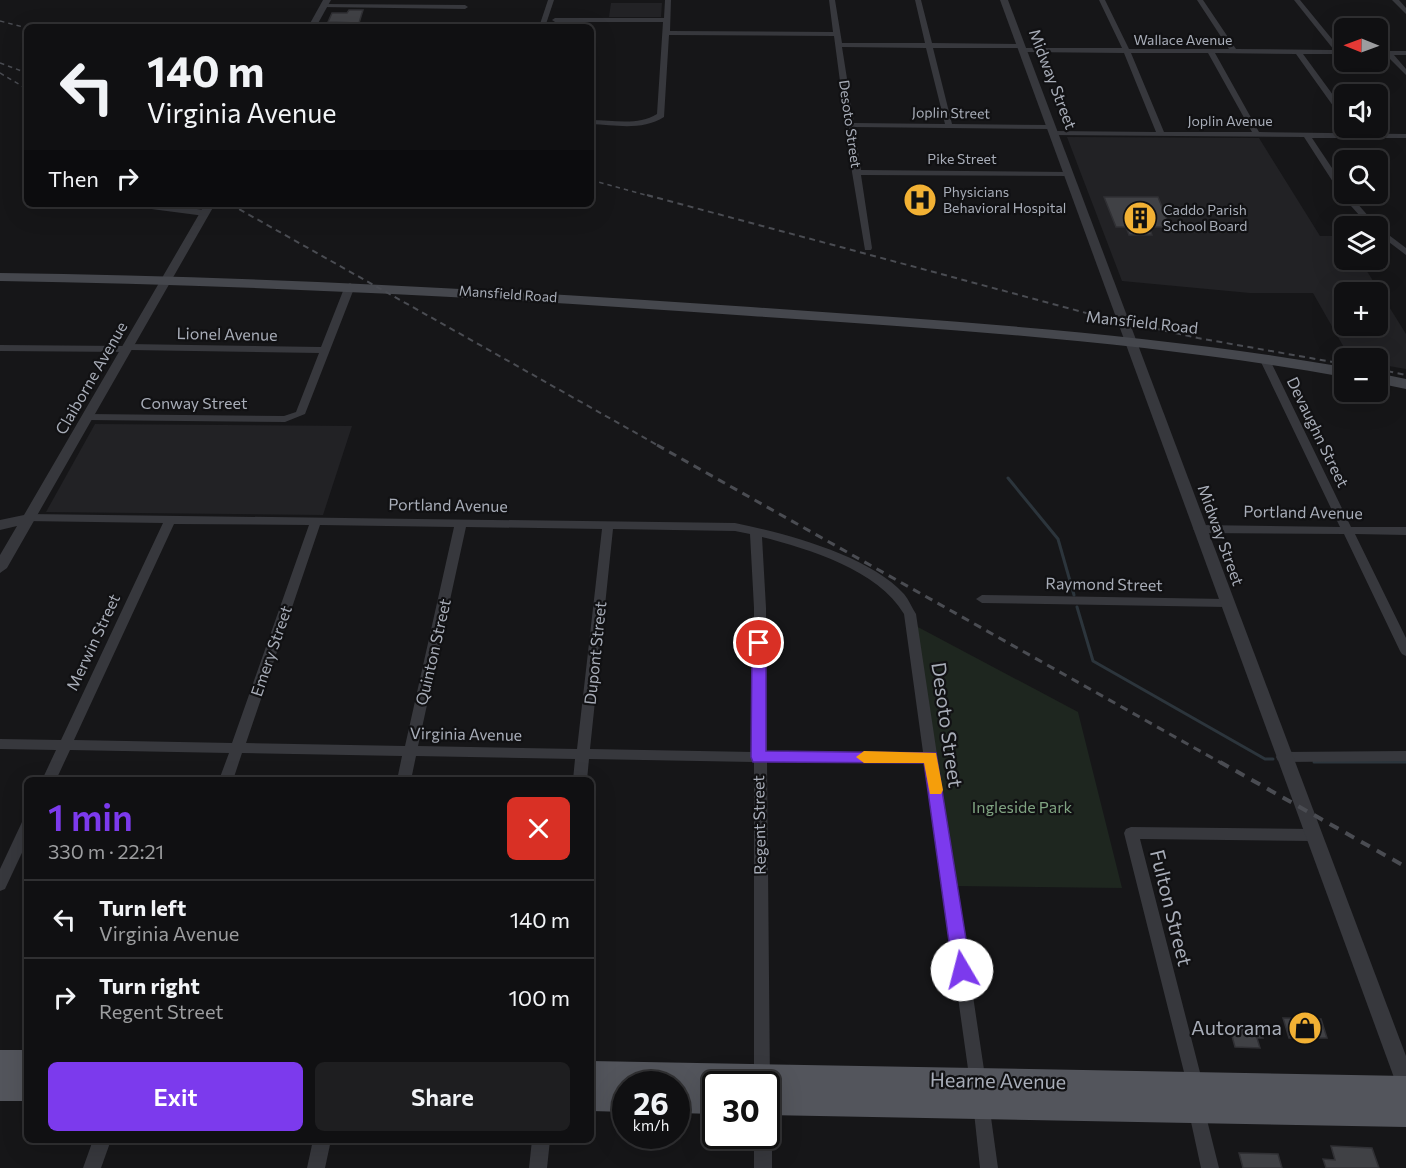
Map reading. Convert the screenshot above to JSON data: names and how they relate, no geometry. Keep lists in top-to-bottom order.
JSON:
{
  "streets": {
    "main road": ["Mansfield Road", "Hearne Avenue"],
    "street": [
      "Wallace Avenue",
      "Midway Street",
      "Joplin Street",
      "Joplin Avenue",
      "Desoto Street",
      "Pike Street",
      "Lionel Avenue",
      "Claiborne Avenue",
      "Conway Street",
      "Devaughn Street",
      "Portland Avenue",
      "Raymond Street",
      "Merwin Street",
      "Emery Street",
      "Quinton Street",
      "Dupont Street",
      "Virginia Avenue",
      "Regent Street",
      "Fulton Street"
    ]
  },
  "crossings": [
    ["Wallace Avenue", "Midway Street"],
    ["Wallace Avenue", "Desoto Street"],
    ["Midway Street", "Joplin Street"],
    ["Midway Street", "Joplin Avenue"],
    ["Midway Street", "Pike Street"],
    ["Midway Street", "Mansfield Road"],
    ["Midway Street", "Portland Avenue"],
    ["Midway Street", "Raymond Street"],
    ["Midway Street", "Fulton Street"],
    ["Joplin Street", "Joplin Avenue"],
    ["Joplin Street", "Desoto Street"],
    ["Desoto Street", "Pike Street"],
    ["Desoto Street", "Portland Avenue"],
    ["Desoto Street", "Virginia Avenue"],
    ["Desoto Street", "Hearne Avenue"],
    ["Mansfield Road", "Claiborne Avenue"],
    ["Mansfield Road", "Devaughn Street"],
    ["Lionel Avenue", "Claiborne Avenue"],
    ["Lionel Avenue", "Conway Street"],
    ["Claiborne Avenue", "Conway Street"],
    ["Claiborne Avenue", "Portland Avenue"],
    ["Devaughn Street", "Portland Avenue"],
    ["Portland Avenue", "Merwin Street"],
    ["Portland Avenue", "Emery Street"],
    ["Portland Avenue", "Quinton Street"],
    ["Portland Avenue", "Dupont Street"],
    ["Portland Avenue", "Regent Street"],
    ["Merwin Street", "Virginia Avenue"],
    ["Emery Street", "Virginia Avenue"],
    ["Quinton Street", "Virginia Avenue"],
    ["Dupont Street", "Virginia Avenue"],
    ["Virginia Avenue", "Regent Street"],
    ["Fulton Street", "Hearne Avenue"]
  ],
  "parks": ["Ingleside Park"],
  "places": {
    "hospital": ["Physicians Behavioral Hospital"],
    "building": ["Caddo Parish School Board"],
    "shop": ["Autorama"]
  },
  "north": "left",
  "page": {
    "map_buttons": ["+", "−"],
    "turn": ["140 m", "Virginia Avenue"],
    "then": "Then",
    "heading": ["1 min", "330 m · 22:21"],
    "list": [
      {
        "name": "Turn left",
        "note": "Virginia Avenue",
        "value": "140 m"
      },
      {
        "name": "Turn right",
        "note": "Regent Street",
        "value": "100 m"
      }
    ],
    "buttons": ["Exit", "Share"],
    "speed": "26 km/h",
    "limit": "30"
  }
}
